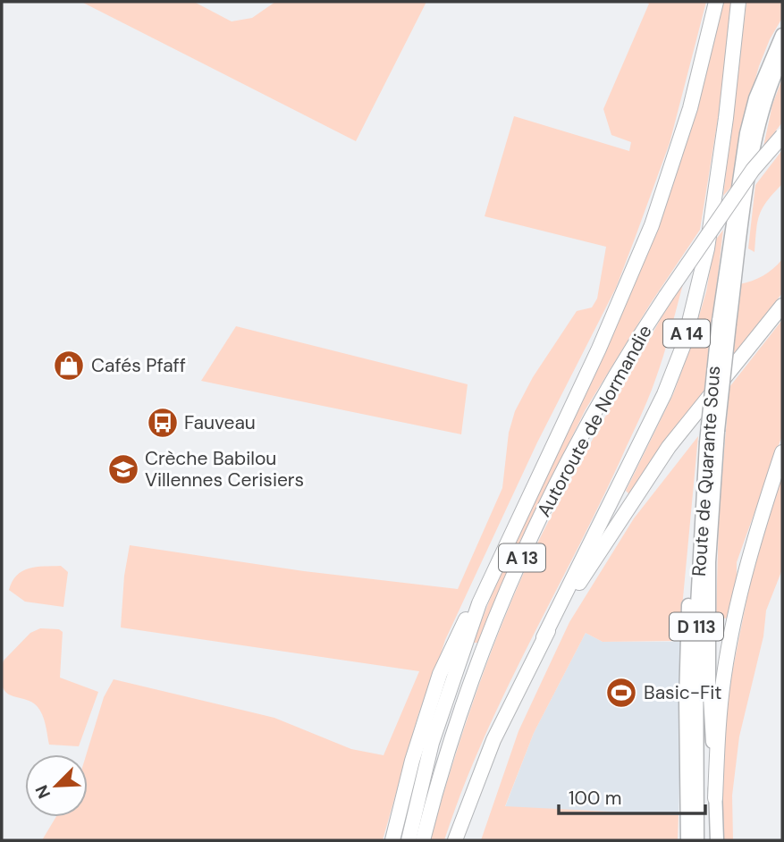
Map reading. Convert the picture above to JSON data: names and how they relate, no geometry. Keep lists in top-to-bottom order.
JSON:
{
  "streets": {
    "highway": ["A 14", "Autoroute de Normandie", "A 13"],
    "main road": ["Route de Quarante Sous", "D 113"]
  },
  "places": {
    "shop": ["Cafés Pfaff"],
    "bus stop": ["Fauveau"],
    "school or university": ["Crèche Babilou Villennes Cerisiers"],
    "sports": ["Basic-Fit"]
  },
  "scale_bar": "100 m",
  "north": "bottom left"
}
